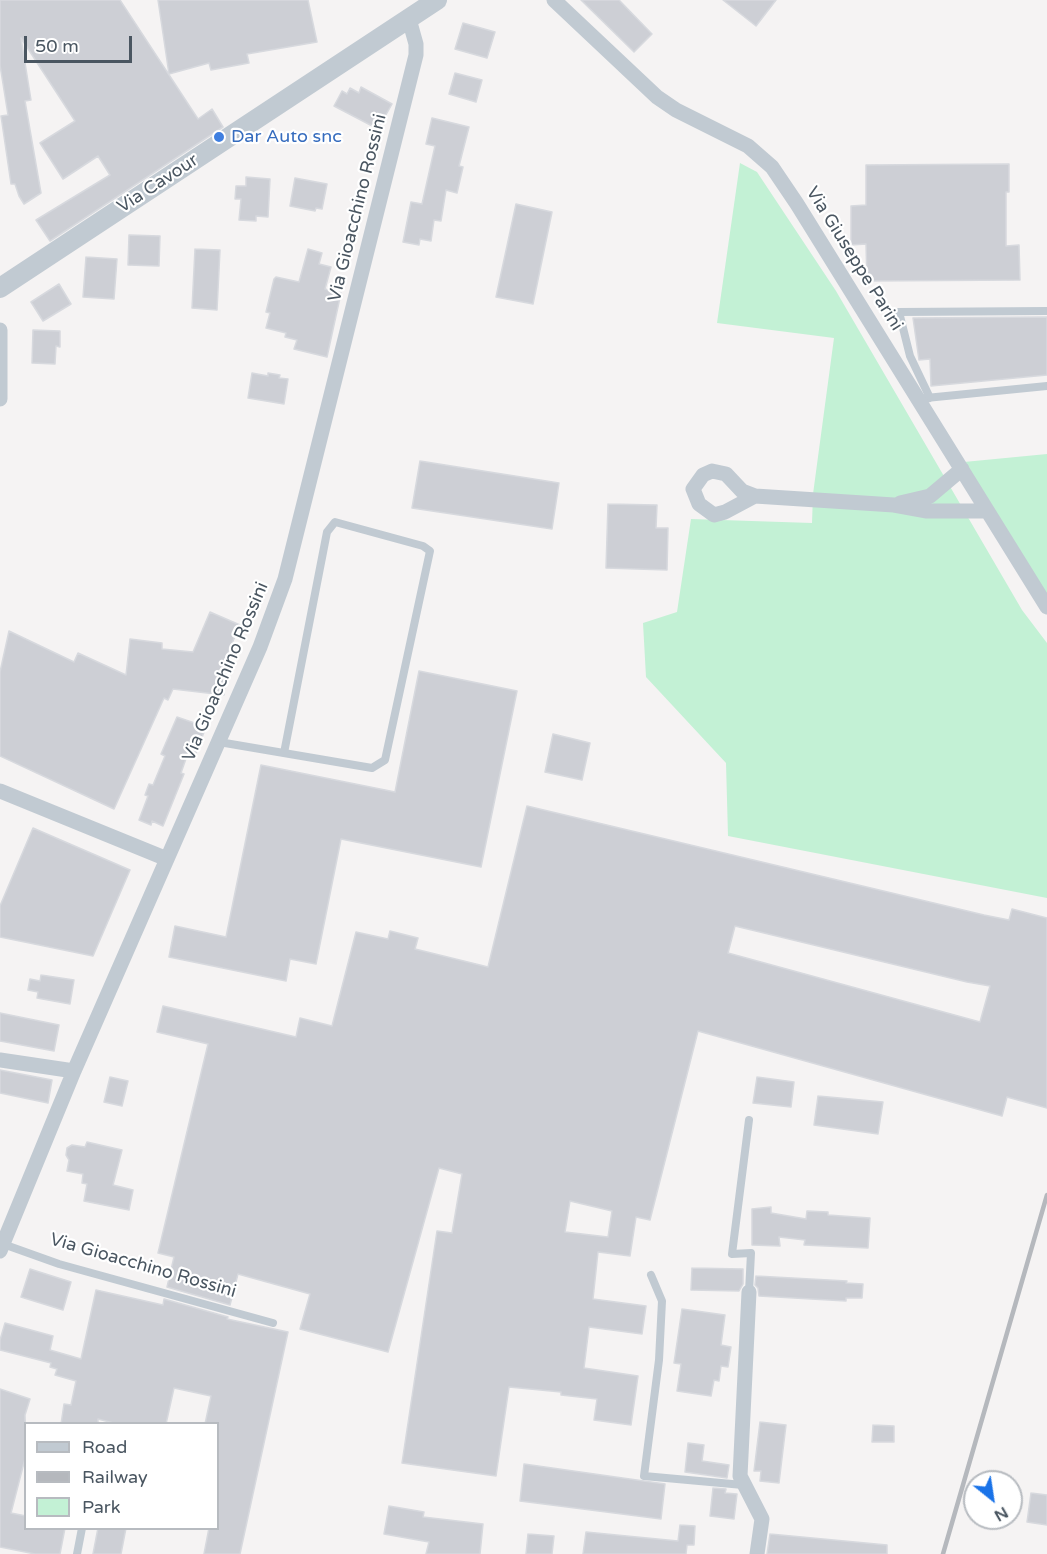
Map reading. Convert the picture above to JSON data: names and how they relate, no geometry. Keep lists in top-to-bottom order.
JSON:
{
  "streets": {
    "street": ["Via Cavour", "Via Gioacchino Rossini", "Via Giuseppe Parini"]
  },
  "crossings": [
    ["Via Cavour", "Via Gioacchino Rossini"]
  ],
  "places": ["Dar Auto snc"],
  "legend": ["Road", "Railway", "Park"],
  "scale_bar": "50 m",
  "north": "bottom right"
}
